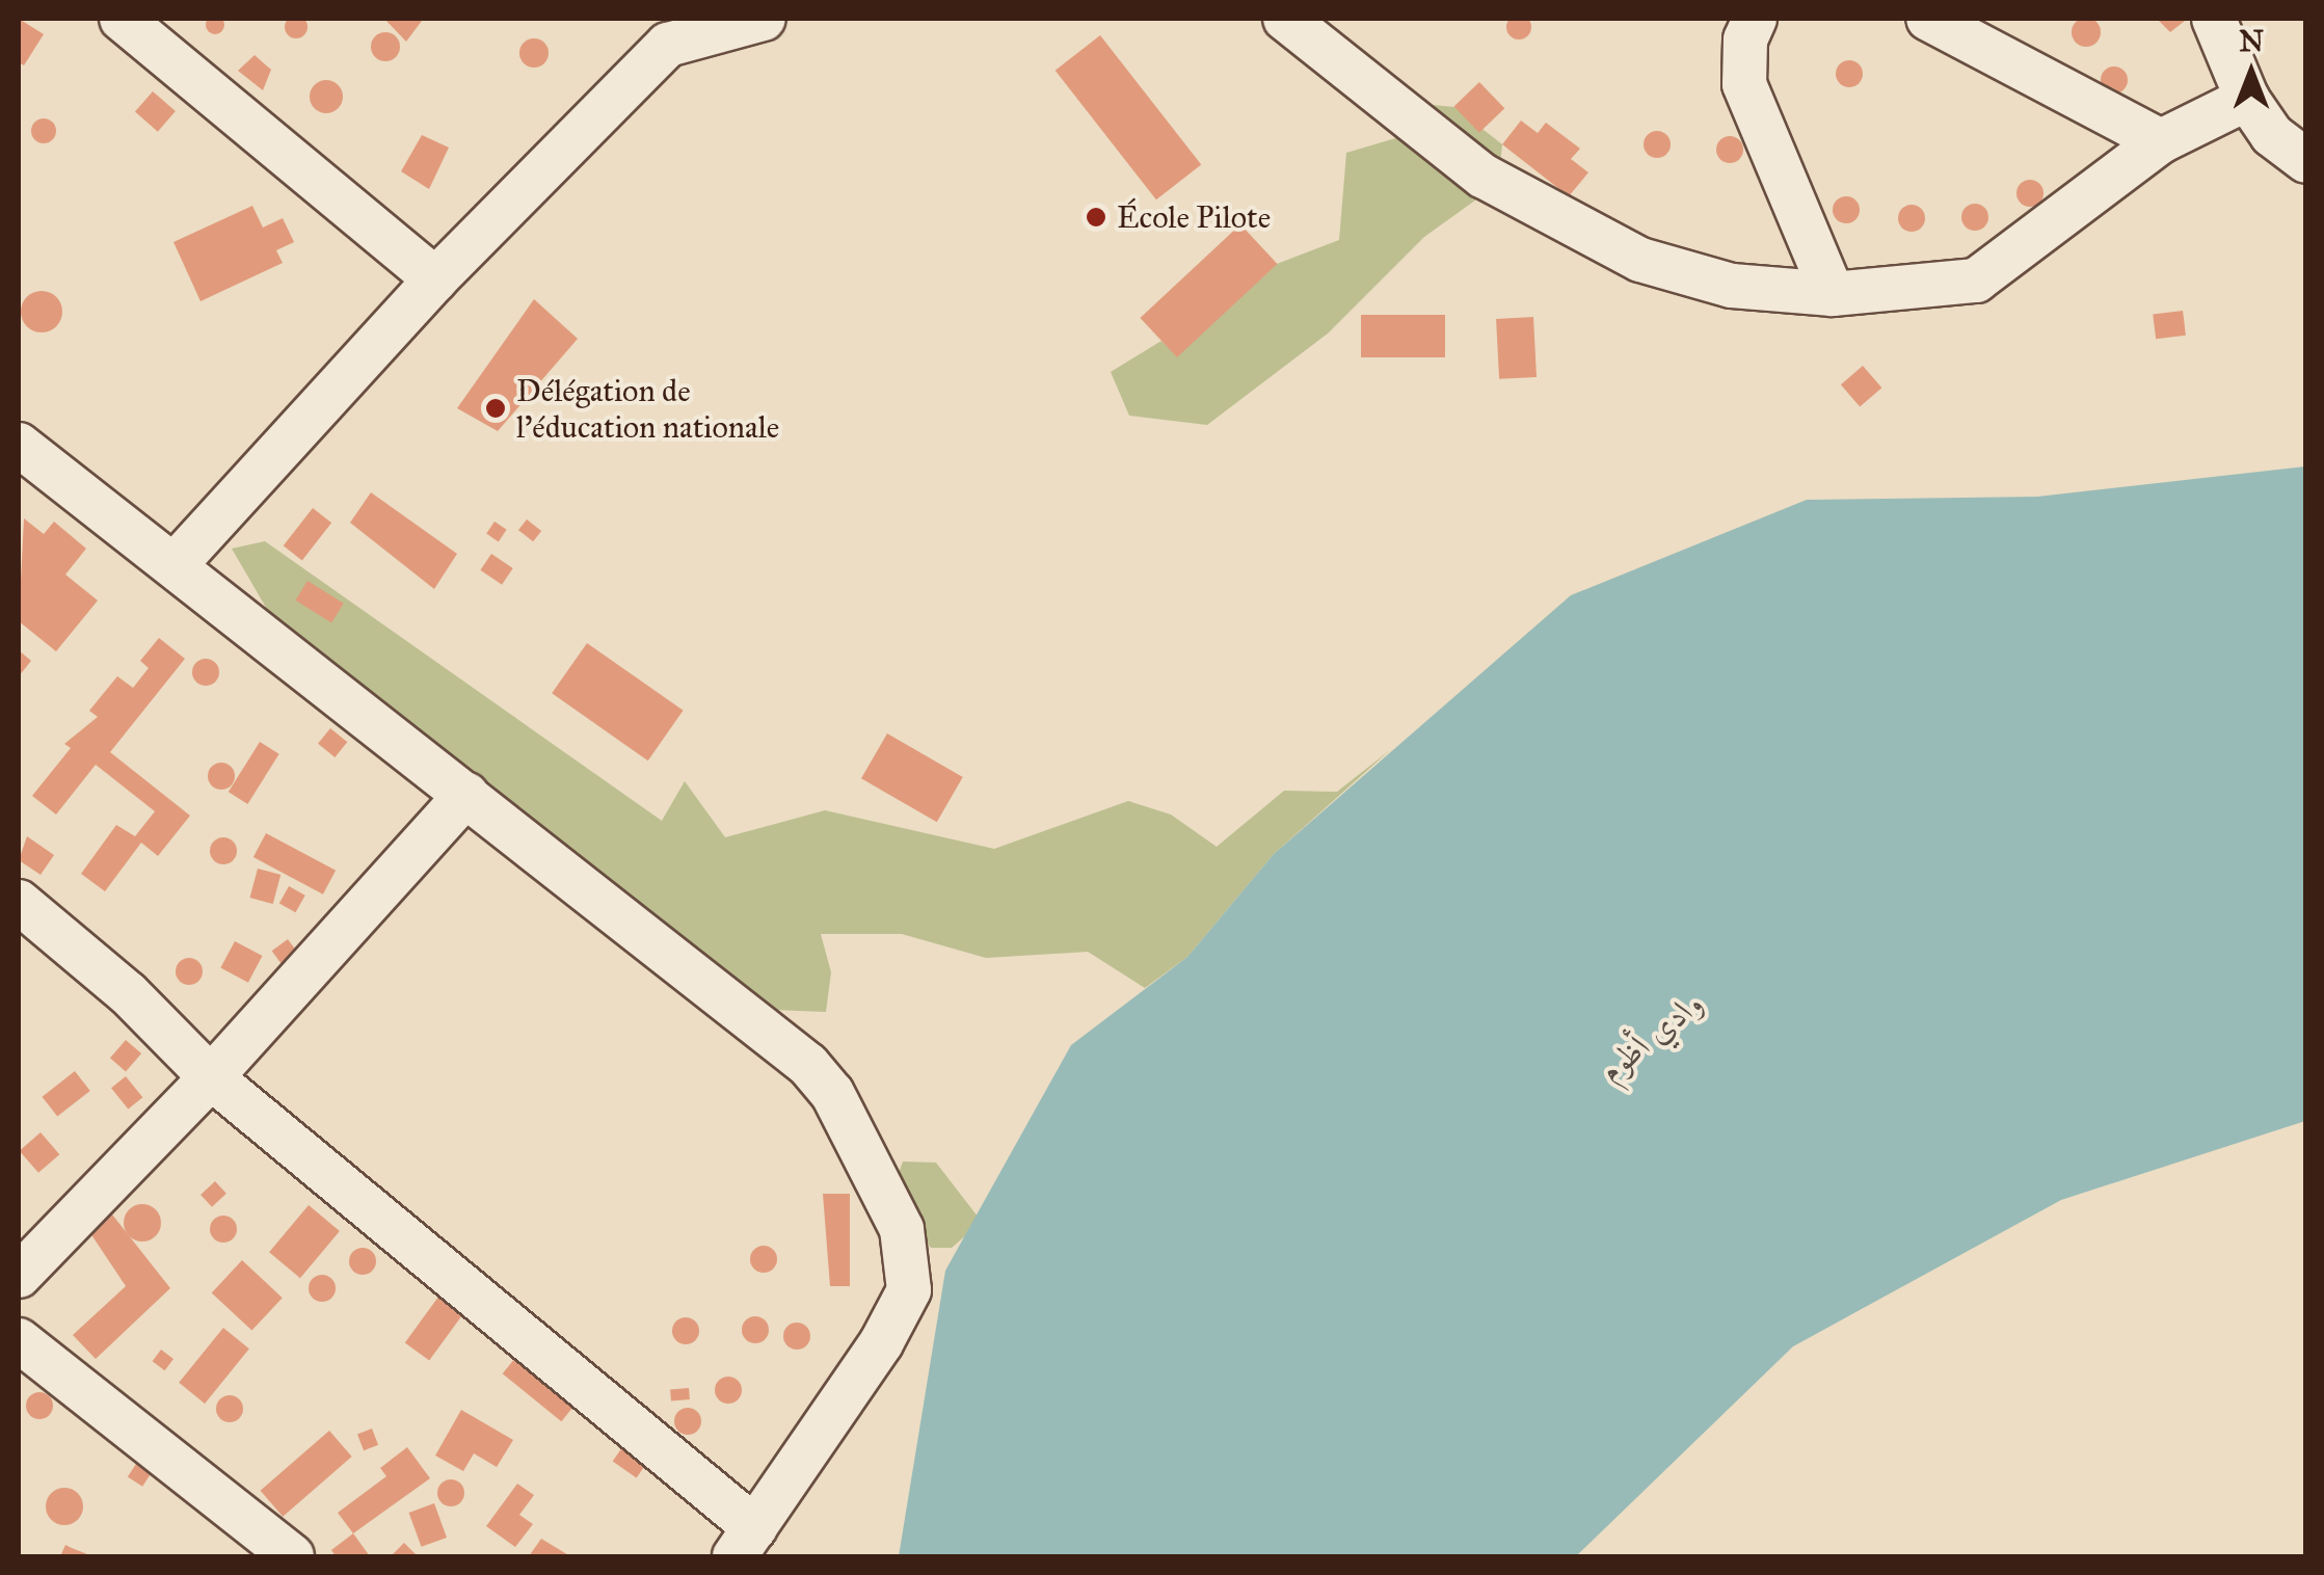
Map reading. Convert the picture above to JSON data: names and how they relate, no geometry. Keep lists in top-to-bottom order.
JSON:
{
  "water": ["وادي أظوم"],
  "places": ["École Pilote", "Délégation de l'éducation nationale"],
  "north": "top"
}
